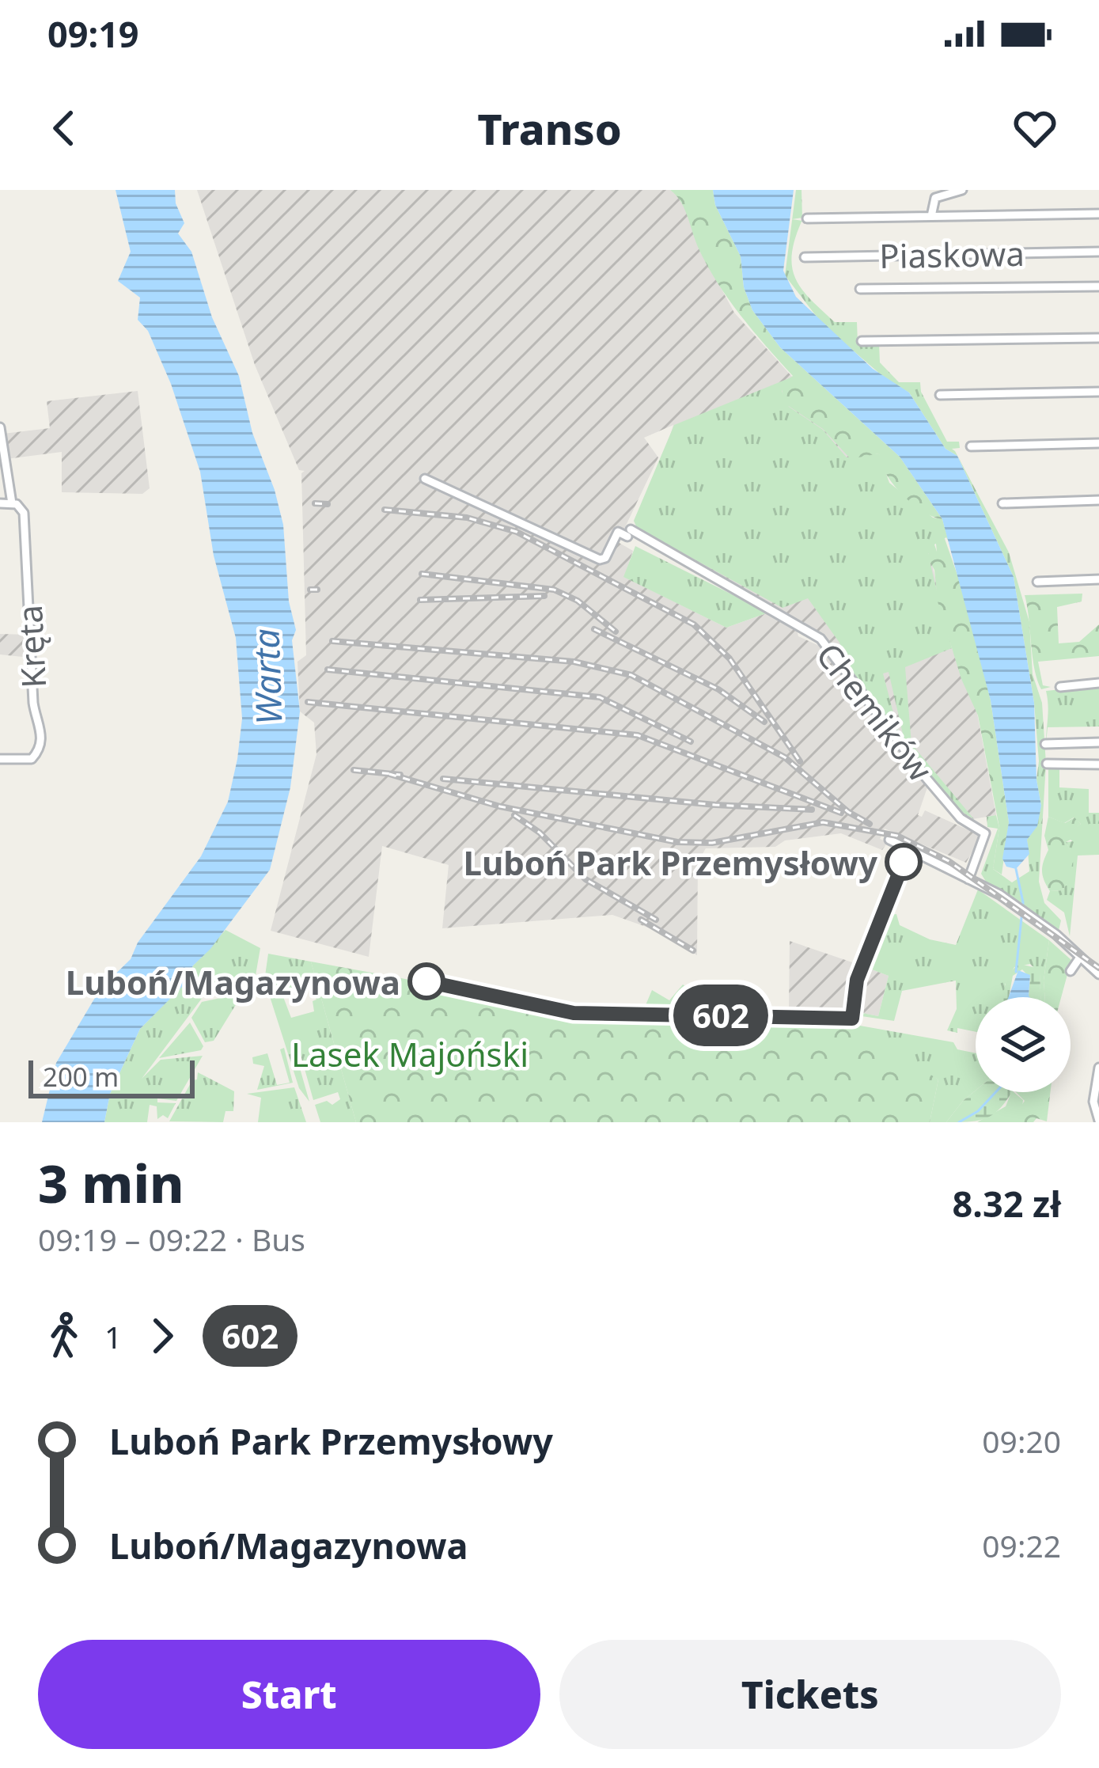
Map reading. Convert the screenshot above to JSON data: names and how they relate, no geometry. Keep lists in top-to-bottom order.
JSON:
{
  "streets": {
    "street": ["Piaskowa", "Kręta", "Chemików"]
  },
  "water": ["Warta"],
  "parks": ["Lasek Majoński"],
  "places": ["Luboń Park Przemysłowy", "Luboń/Magazynowa"],
  "lines": ["bus line 602"],
  "scale_bar": "200 m",
  "page": {
    "status": "09:19",
    "header": "Transo",
    "on_map": "602",
    "scale": "200 m",
    "heading": ["3 min", "09:19 – 09:22 · Bus", "8.32 zł"],
    "legs": ["1", "602"],
    "list": [
      {
        "name": "Luboń Park Przemysłowy",
        "value": "09:20"
      },
      {
        "name": "Luboń/Magazynowa",
        "value": "09:22"
      }
    ],
    "buttons": ["Start", "Tickets"]
  }
}
